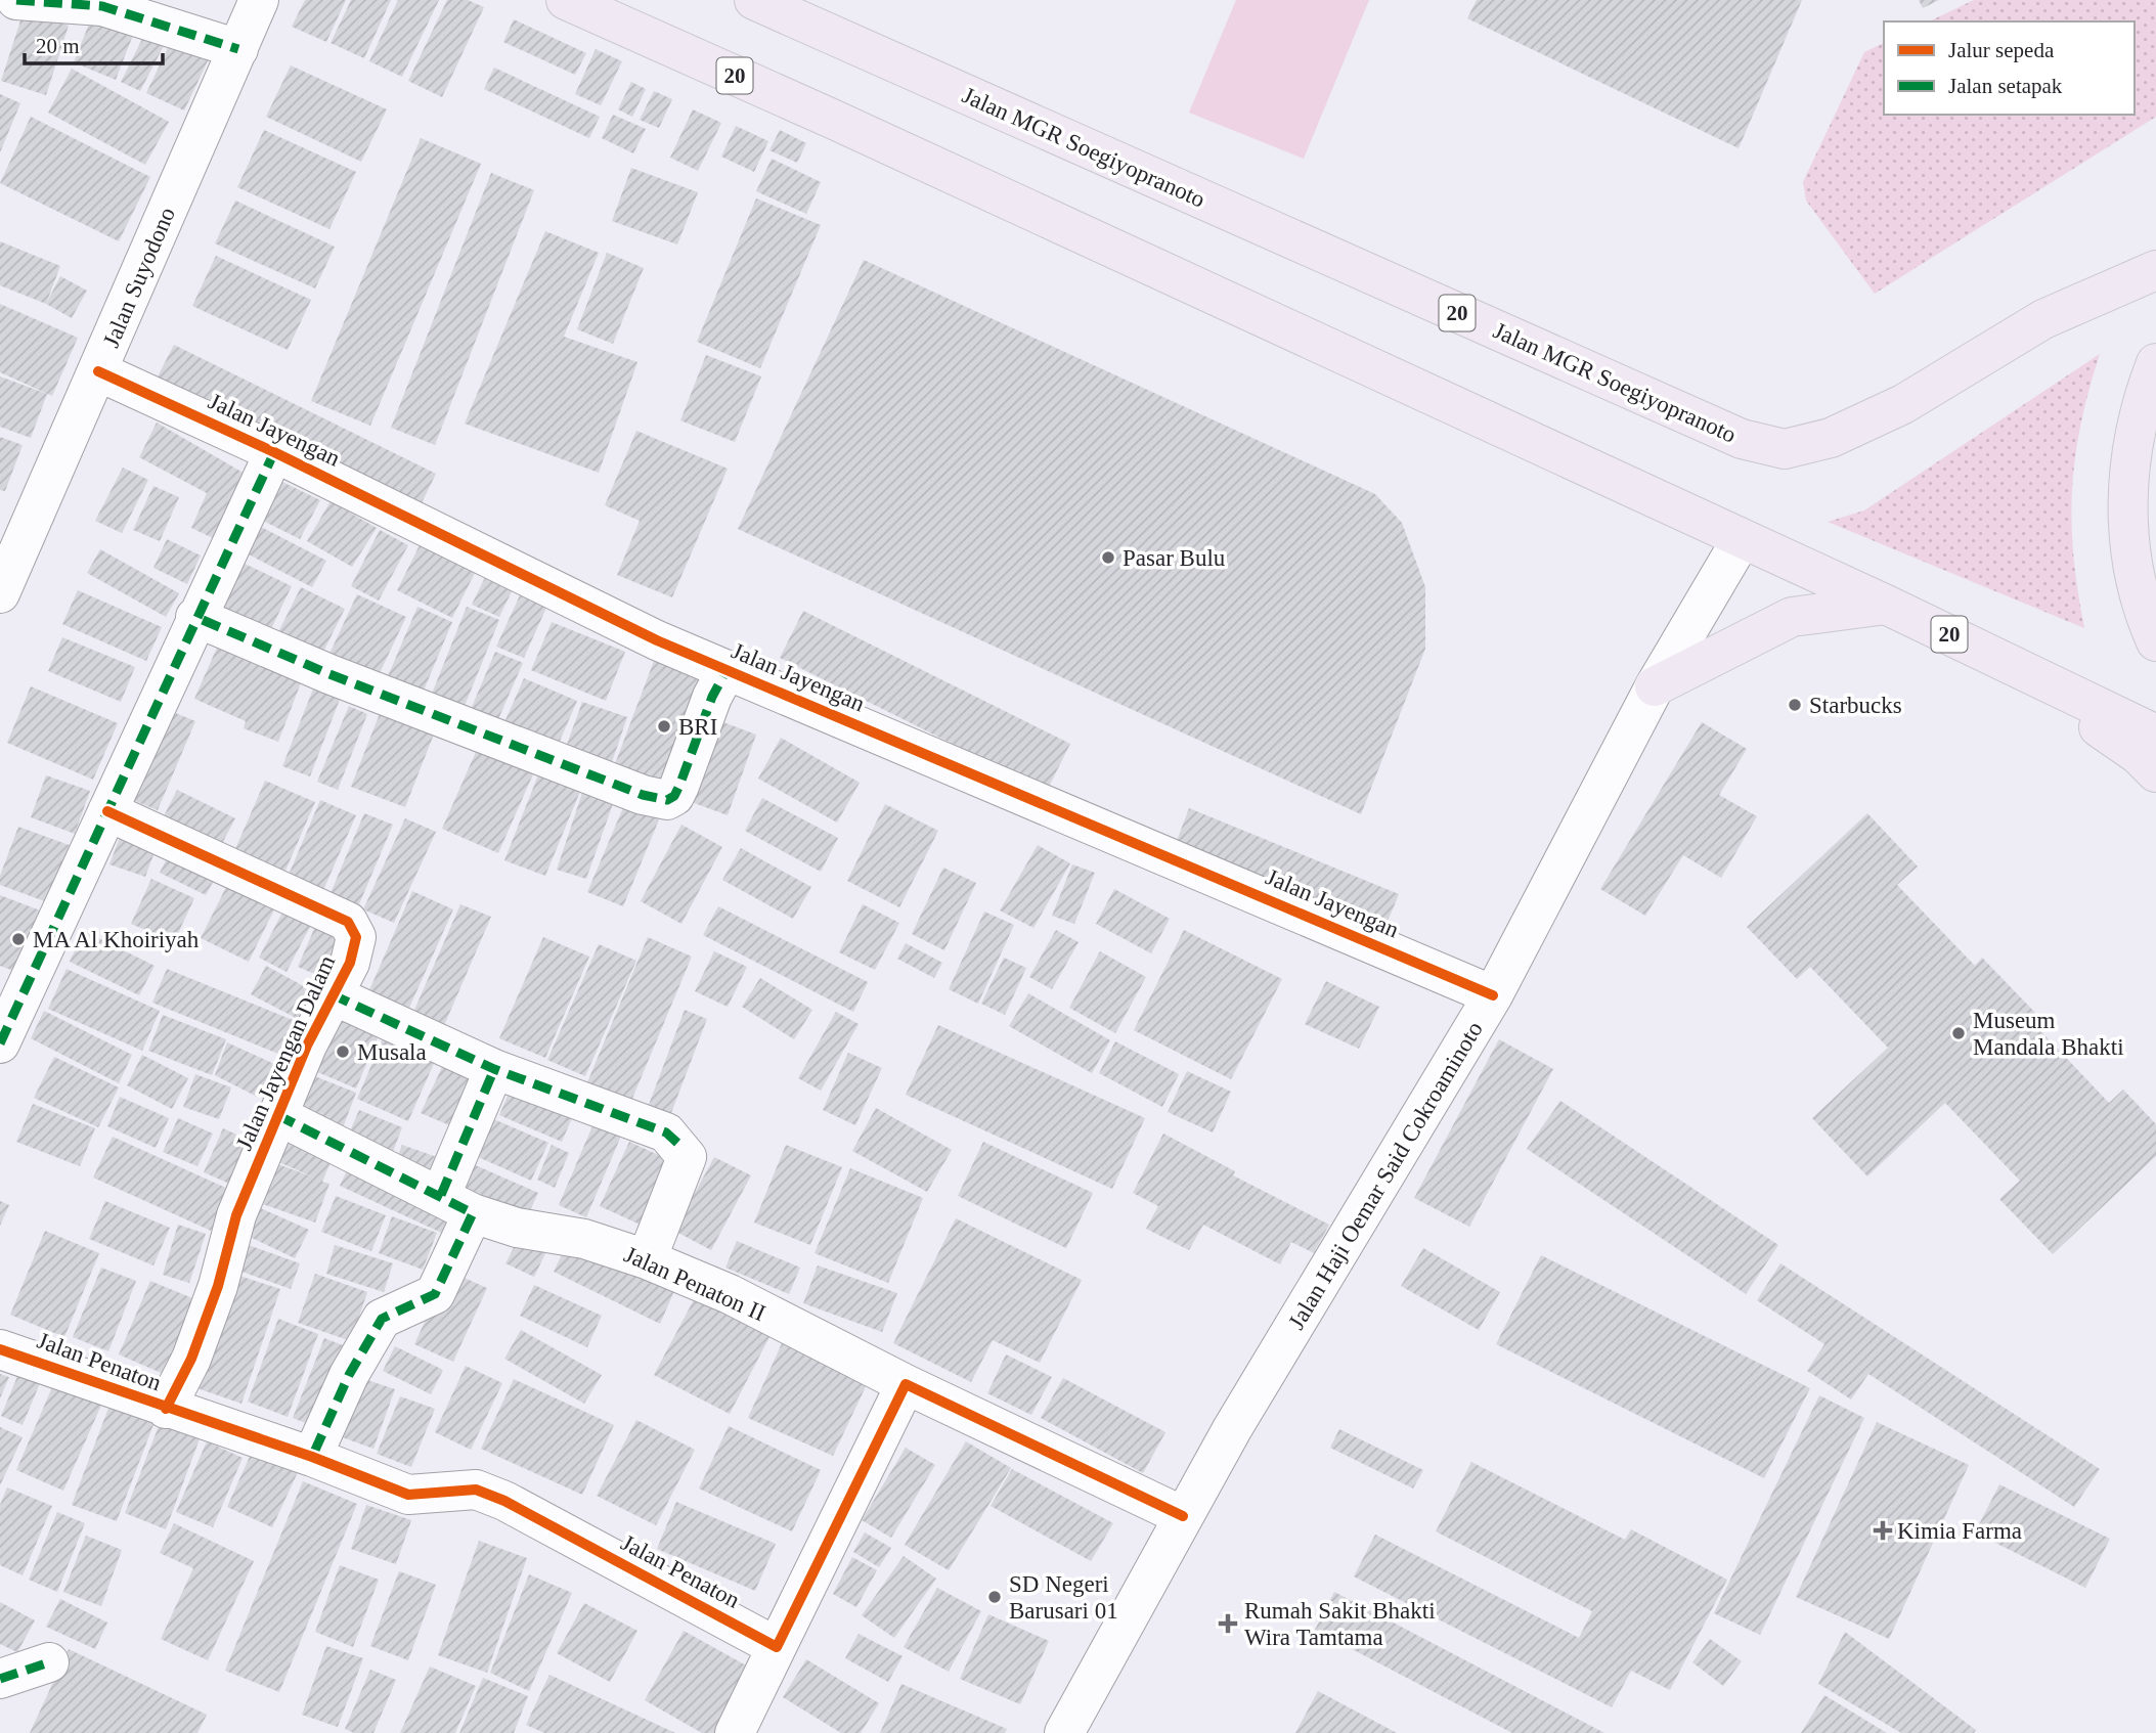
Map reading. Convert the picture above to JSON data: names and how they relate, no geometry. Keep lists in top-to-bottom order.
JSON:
{
  "streets": {
    "highway": ["20", "Jalan MGR Soegiyopranoto"],
    "street": [
      "Jalan Suyodono",
      "Jalan Jayengan",
      "Jalan Jayengan Dalam",
      "Jalan Haji Oemar Said Cokroaminoto",
      "Jalan Penaton II",
      "Jalan Penaton"
    ]
  },
  "crossings": [
    ["20", "Jalan Haji Oemar Said Cokroaminoto"],
    ["Jalan Suyodono", "Jalan Jayengan"],
    ["Jalan Jayengan", "Jalan Haji Oemar Said Cokroaminoto"],
    ["Jalan Jayengan Dalam", "Jalan Penaton II"],
    ["Jalan Jayengan Dalam", "Jalan Penaton"]
  ],
  "places": {
    "other": [
      "Pasar Bulu",
      "Starbucks",
      "BRI",
      "MA Al Khoiriyah",
      "Museum Mandala Bhakti",
      "Musala",
      "SD Negeri Barusari 01"
    ],
    "health": ["Kimia Farma", "Rumah Sakit Bhakti Wira Tamtama"]
  },
  "legend": ["Jalur sepeda", "Jalan setapak"],
  "scale_bar": "20 m"
}
